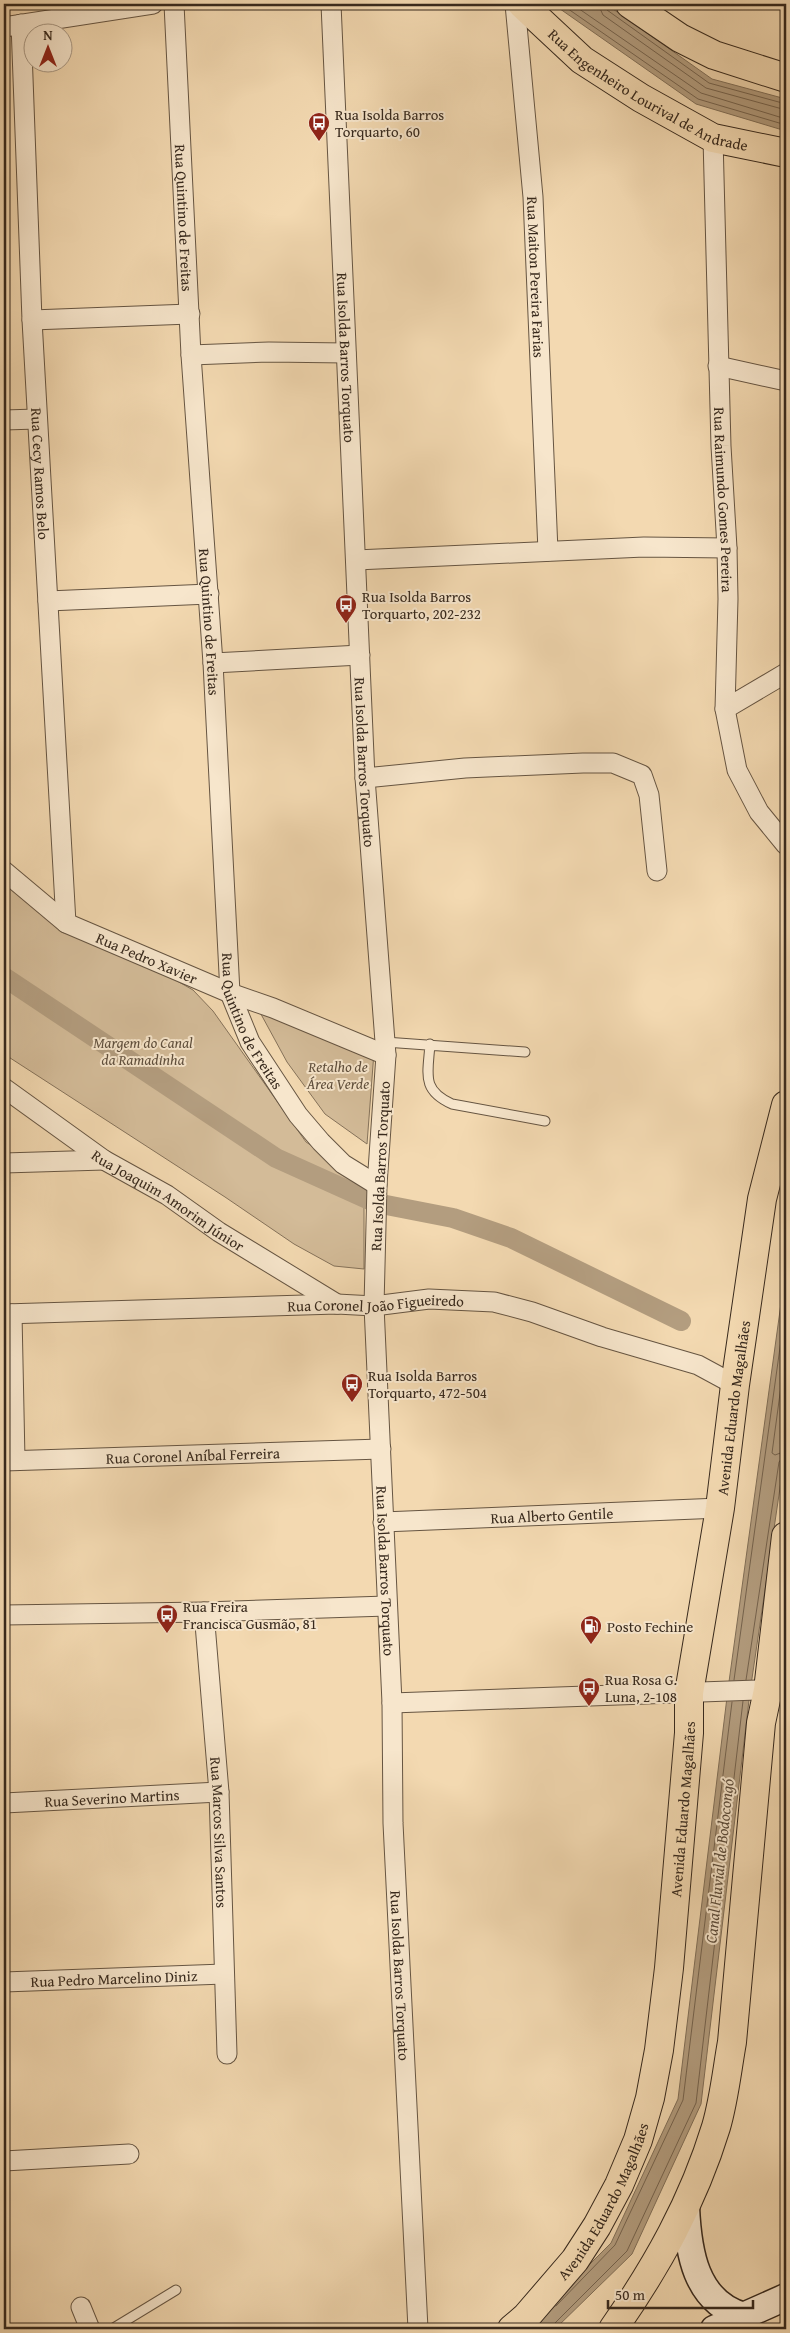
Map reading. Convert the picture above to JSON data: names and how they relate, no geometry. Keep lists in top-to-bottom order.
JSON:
{
  "streets": {
    "main road": ["Rua Engenheiro Lourival de Andrade", "Avenida Eduardo Magalhães"],
    "street": [
      "Rua Quintino de Freitas",
      "Rua Maiton Pereira Farias",
      "Rua Isolda Barros Torquato",
      "Rua Cecy Ramos Belo",
      "Rua Raimundo Gomes Pereira",
      "Rua Pedro Xavier",
      "Rua Joaquim Amorim Júnior",
      "Rua Coronel João Figueiredo",
      "Rua Coronel Aníbal Ferreira",
      "Rua Alberto Gentile",
      "Rua Severino Martins",
      "Rua Marcos Silva Santos",
      "Rua Pedro Marcelino Diniz"
    ]
  },
  "crossings": [
    ["Rua Engenheiro Lourival de Andrade", "Rua Raimundo Gomes Pereira"],
    ["Rua Quintino de Freitas", "Rua Isolda Barros Torquato"],
    ["Rua Quintino de Freitas", "Rua Pedro Xavier"],
    ["Rua Isolda Barros Torquato", "Rua Pedro Xavier"],
    ["Rua Isolda Barros Torquato", "Rua Coronel João Figueiredo"],
    ["Rua Isolda Barros Torquato", "Rua Coronel Aníbal Ferreira"],
    ["Rua Isolda Barros Torquato", "Rua Alberto Gentile"],
    ["Rua Cecy Ramos Belo", "Rua Pedro Xavier"],
    ["Rua Joaquim Amorim Júnior", "Rua Coronel João Figueiredo"],
    ["Rua Coronel João Figueiredo", "Avenida Eduardo Magalhães"],
    ["Avenida Eduardo Magalhães", "Rua Alberto Gentile"],
    ["Rua Severino Martins", "Rua Marcos Silva Santos"],
    ["Rua Marcos Silva Santos", "Rua Pedro Marcelino Diniz"]
  ],
  "water": ["Canal Fluvial de Bodocongó"],
  "parks": ["Margem do Canal da Ramadinha", "Retalho de Área Verde"],
  "places": {
    "bus stop": [
      "Rua Isolda Barros Torquarto, 60",
      "Rua Isolda Barros Torquarto, 202-232",
      "Rua Isolda Barros Torquarto, 472-504",
      "Rua Freira Francisca Gusmão, 81",
      "Rua Rosa G. Luna, 2-108"
    ],
    "fuel station": ["Posto Fechine"]
  },
  "scale_bar": "50 m",
  "north": "top"
}
